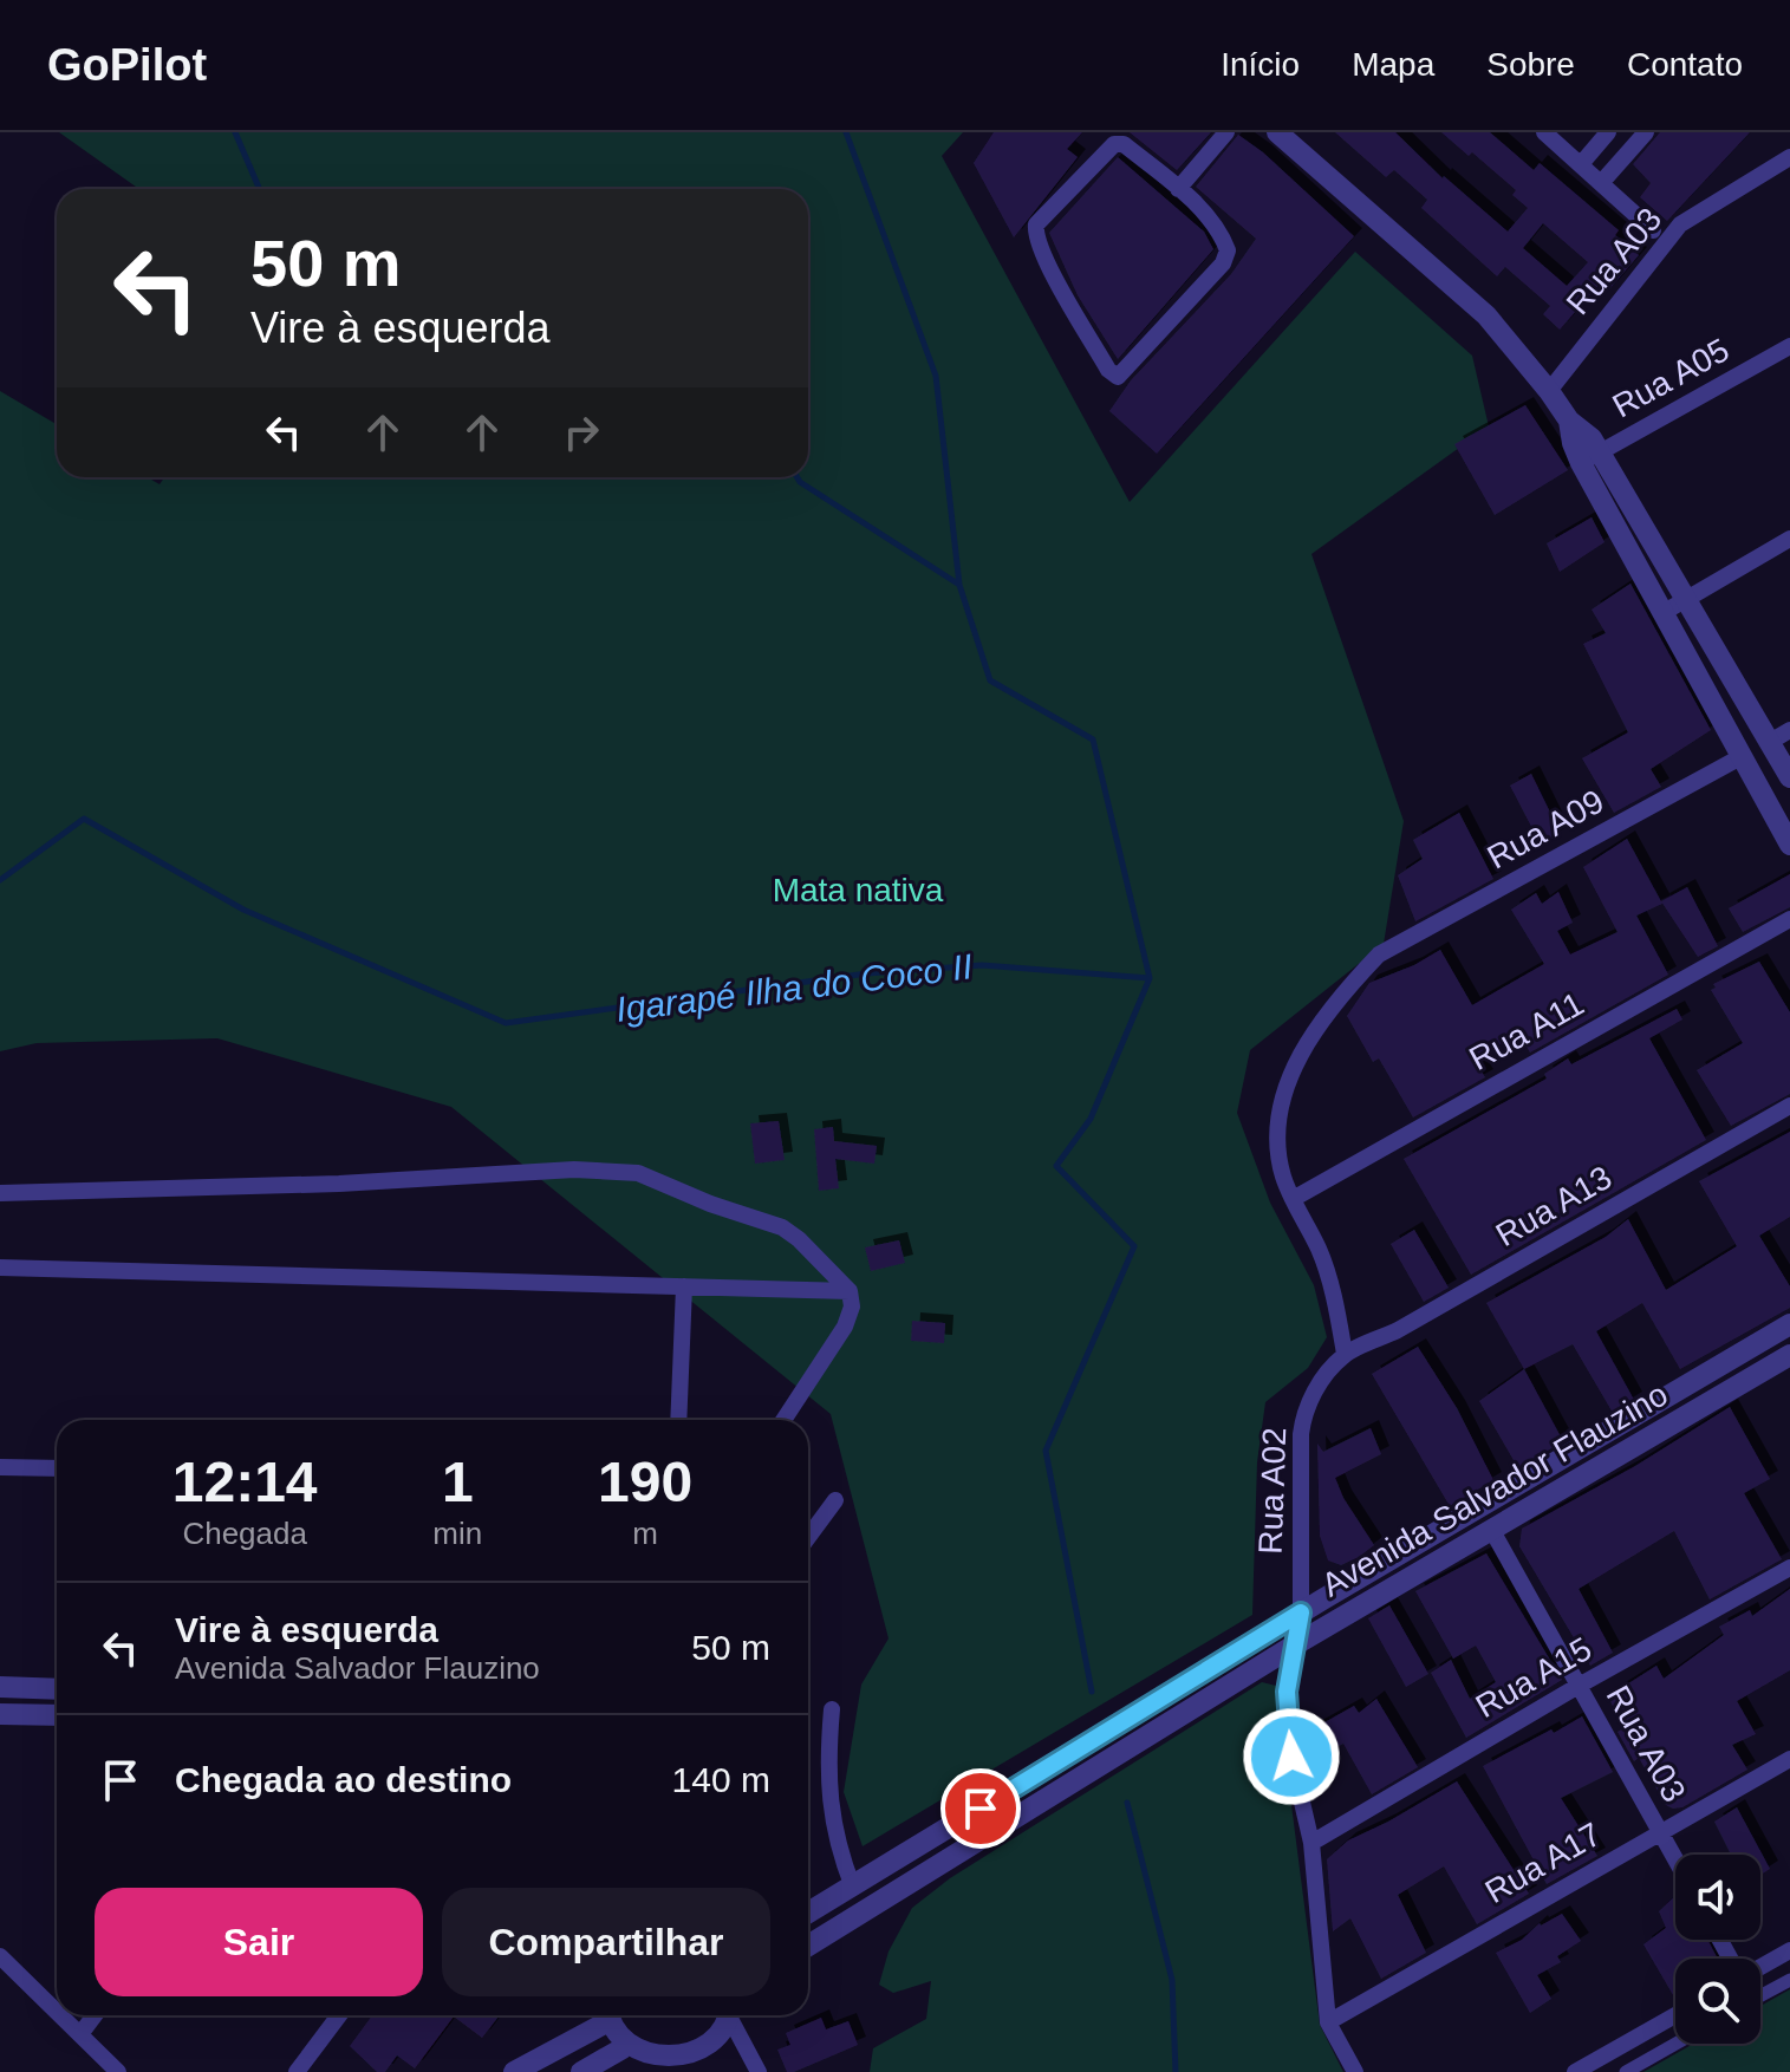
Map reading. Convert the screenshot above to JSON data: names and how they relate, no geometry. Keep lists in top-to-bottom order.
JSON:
{
  "streets": {
    "street": [
      "Rua A03",
      "Rua A05",
      "Rua A09",
      "Rua A11",
      "Rua A13",
      "Avenida Salvador Flauzino",
      "Rua A02",
      "Rua A15",
      "Rua A17"
    ]
  },
  "crossings": [
    ["Rua A03", "Avenida Salvador Flauzino"],
    ["Rua A03", "Rua A15"],
    ["Rua A03", "Rua A17"],
    ["Rua A09", "Rua A11"],
    ["Rua A13", "Rua A02"],
    ["Avenida Salvador Flauzino", "Rua A02"],
    ["Rua A02", "Rua A15"],
    ["Rua A02", "Rua A17"]
  ],
  "water": ["Igarapé Ilha do Coco II"],
  "parks": ["Mata nativa"],
  "page": {
    "header": "GoPilot",
    "nav": [
      "Início",
      "Mapa",
      "Sobre",
      "Contato"
    ],
    "turn": ["50 m", "Vire à esquerda"],
    "eta": [
      "12:14",
      "Chegada",
      "1",
      "min",
      "190",
      "m"
    ],
    "list": [
      {
        "name": "Vire à esquerda",
        "note": "Avenida Salvador Flauzino",
        "value": "50 m"
      },
      {
        "name": "Chegada ao destino",
        "value": "140 m"
      }
    ],
    "buttons": ["Sair", "Compartilhar"]
  }
}
